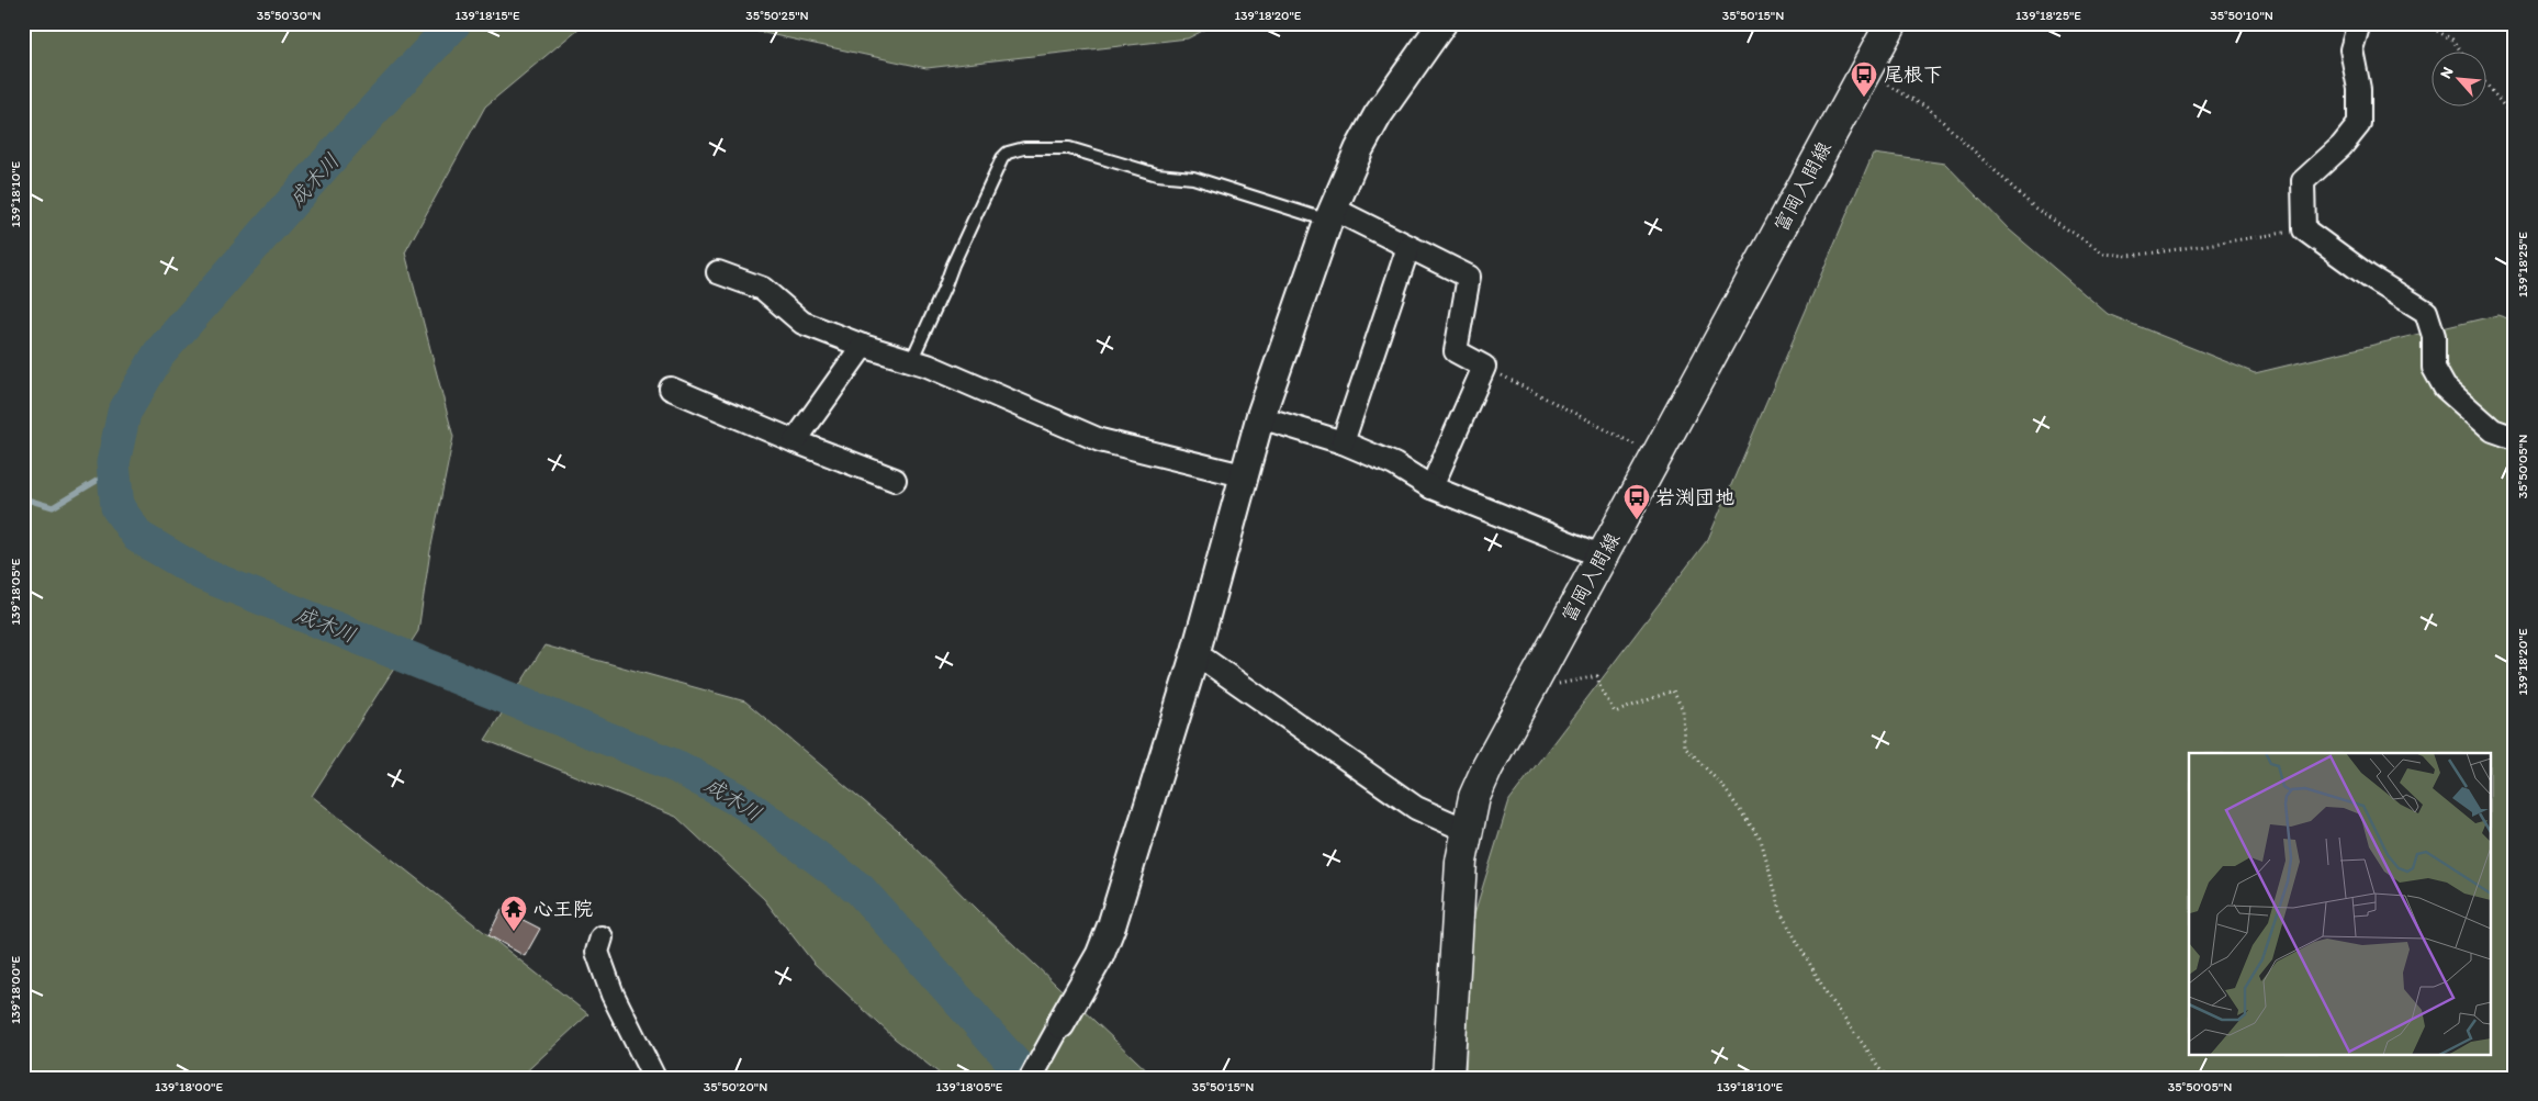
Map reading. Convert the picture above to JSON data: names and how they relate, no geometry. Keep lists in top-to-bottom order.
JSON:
{
  "streets": {
    "main road": ["富岡入間線"]
  },
  "water": ["成木川"],
  "places": {
    "bus stop": ["尾根下", "岩渕団地"],
    "temple": ["心王院"]
  },
  "north": "top left",
  "coordinates": [
    "35°50'30\"N",
    "139°18'15\"E",
    "35°50'25\"N",
    "139°18'20\"E",
    "35°50'15\"N",
    "139°18'25\"E",
    "35°50'10\"N",
    "139°18'10\"E",
    "35°50'05\"N",
    "139°18'05\"E",
    "139°18'00\"E",
    "35°50'20\"N"
  ]
}
